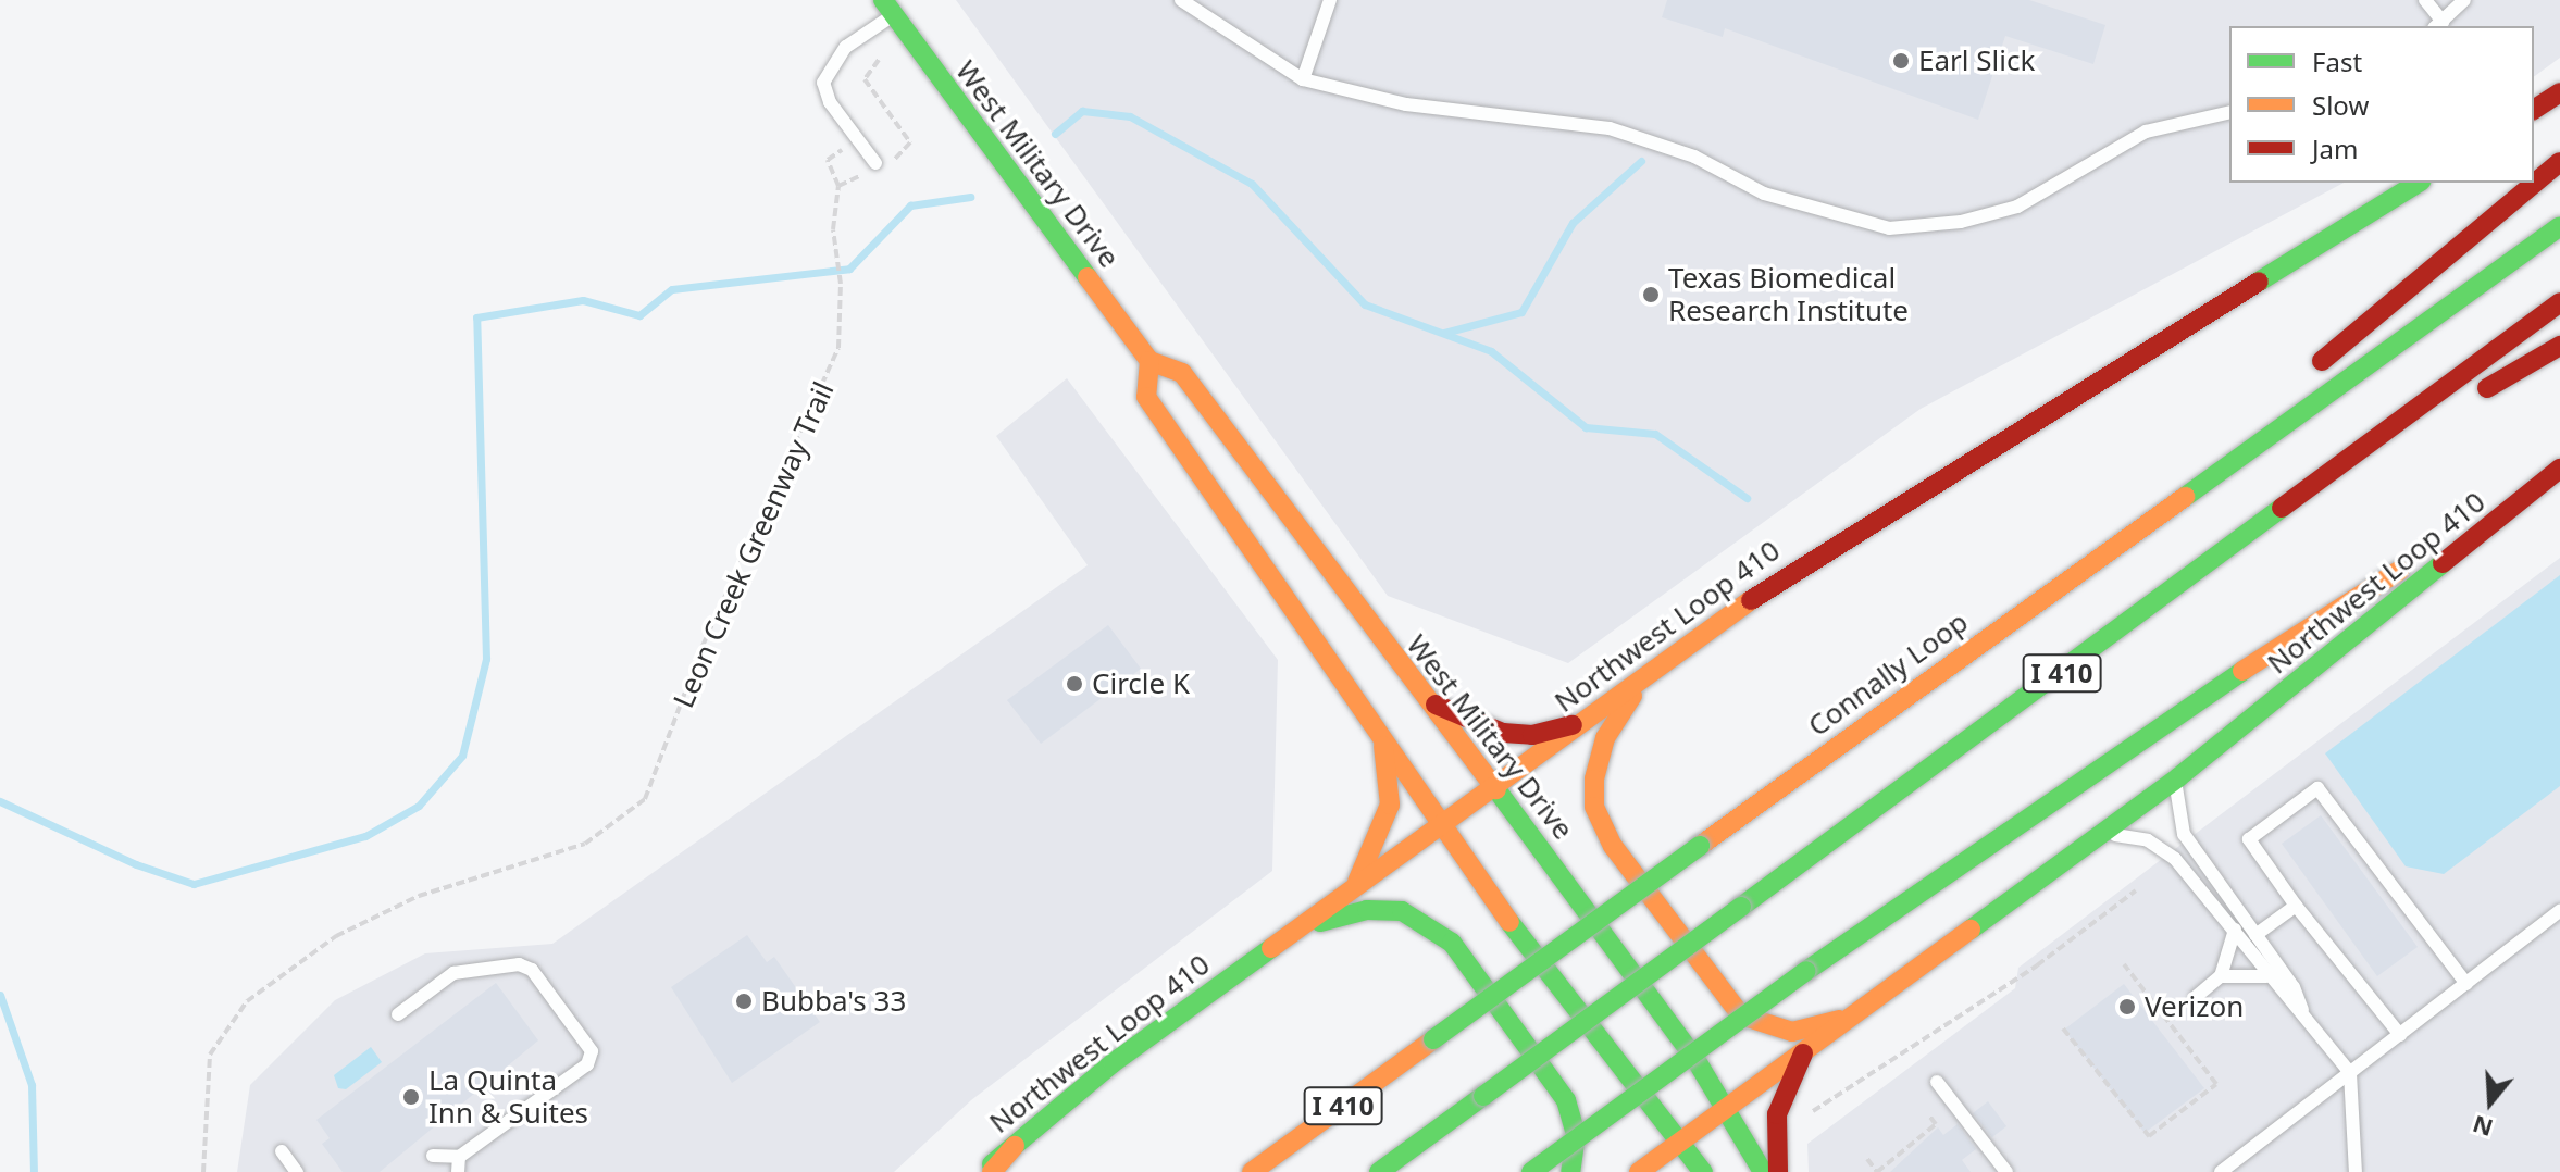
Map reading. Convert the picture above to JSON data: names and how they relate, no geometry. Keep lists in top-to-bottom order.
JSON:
{
  "streets": {
    "main road": [
      "West Military Drive",
      "Northwest Loop 410",
      "I 410",
      "Connally Loop"
    ],
    "path": ["Leon Creek Greenway Trail"]
  },
  "crossings": [
    ["West Military Drive", "Northwest Loop 410"]
  ],
  "places": [
    "Earl Slick",
    "Texas Biomedical Research Institute",
    "Circle K",
    "Bubba's 33",
    "Verizon",
    "La Quinta Inn & Suites"
  ],
  "legend": ["Fast", "Slow", "Jam"],
  "north": "bottom"
}
